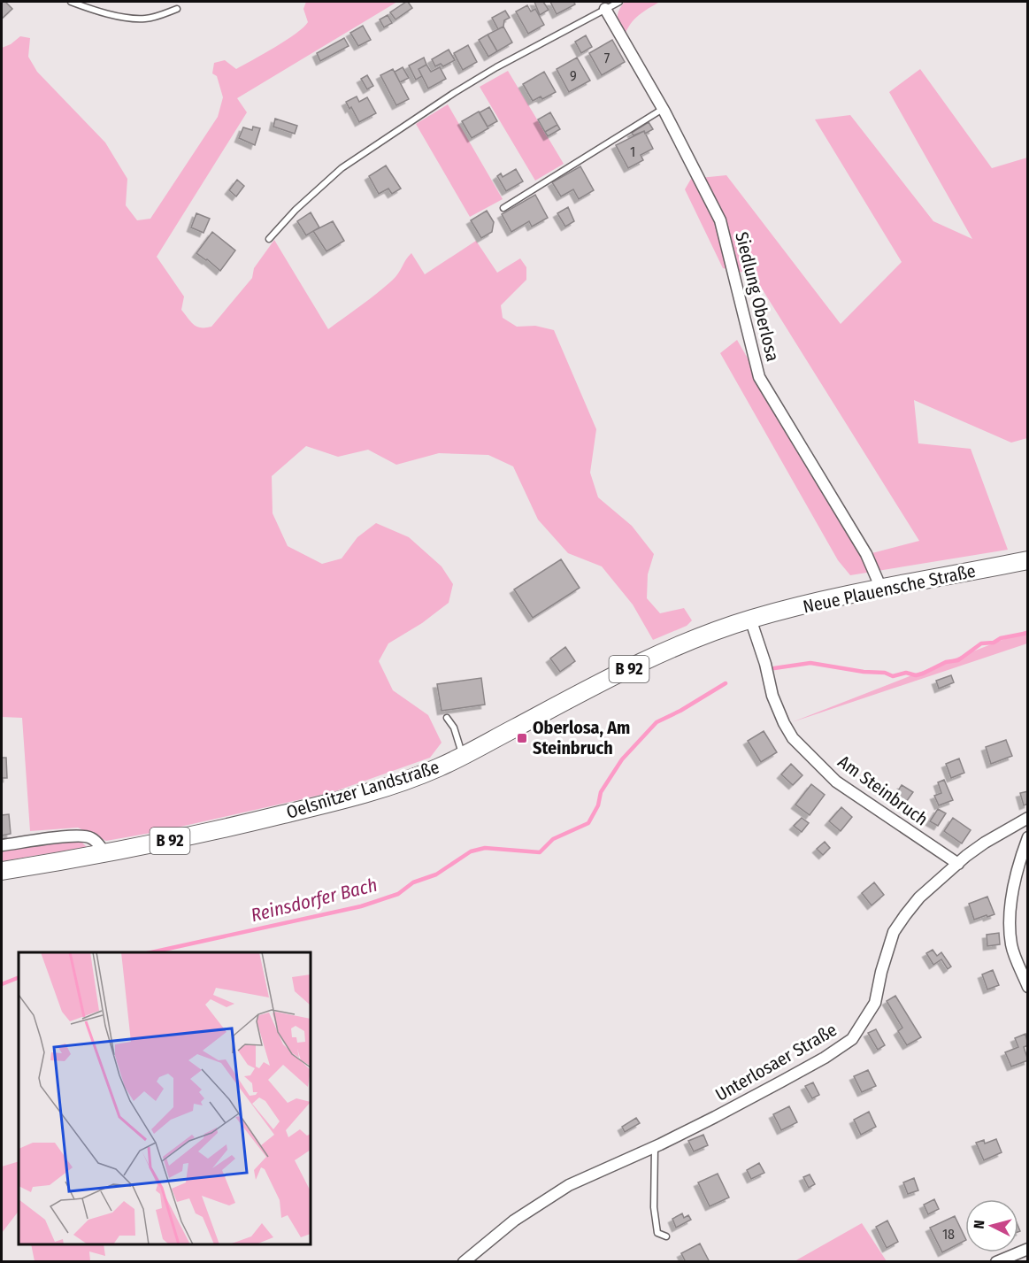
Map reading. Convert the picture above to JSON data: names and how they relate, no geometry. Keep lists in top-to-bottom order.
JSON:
{
  "streets": {
    "main road": ["Neue Plauensche Straße", "B 92", "Oelsnitzer Landstraße"],
    "street": ["Siedlung Oberlosa", "Am Steinbruch", "Unterlosaer Straße"]
  },
  "crossings": [
    ["Siedlung Oberlosa", "Neue Plauensche Straße"],
    ["Neue Plauensche Straße", "Oelsnitzer Landstraße"],
    ["Neue Plauensche Straße", "Am Steinbruch"],
    ["Oelsnitzer Landstraße", "Am Steinbruch"],
    ["Am Steinbruch", "Unterlosaer Straße"]
  ],
  "water": ["Reinsdorfer Bach"],
  "places": {
    "transit": ["Oberlosa, Am Steinbruch"]
  },
  "house_numbers": [
    "7",
    "9",
    "1",
    "18"
  ],
  "north": "left"
}
